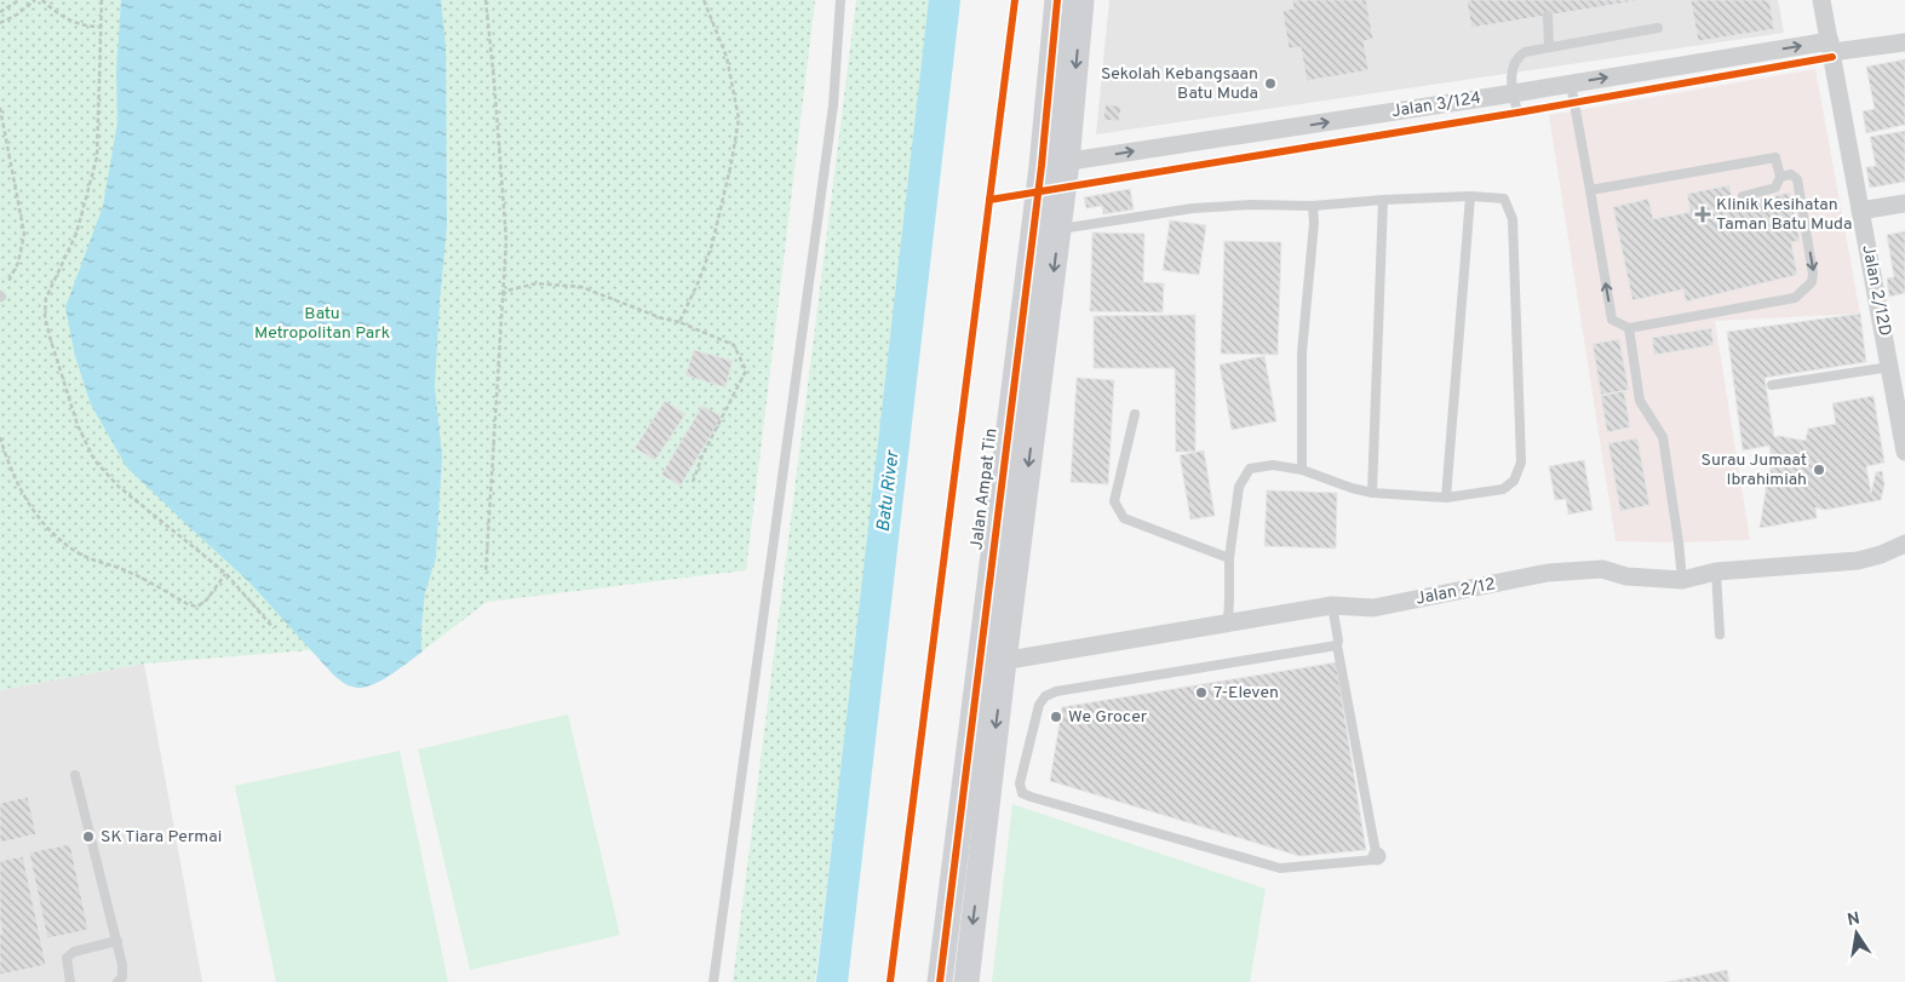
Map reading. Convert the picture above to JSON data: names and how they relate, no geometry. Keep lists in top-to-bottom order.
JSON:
{
  "streets": {
    "street": [
      "Jalan 3/124",
      "Jalan 2/12D",
      "Jalan Ampat Tin",
      "Jalan 2/12"
    ]
  },
  "crossings": [
    ["Jalan 3/124", "Jalan 2/12D"],
    ["Jalan 3/124", "Jalan Ampat Tin"],
    ["Jalan Ampat Tin", "Jalan 2/12"]
  ],
  "one_way": ["Jalan 3/124"],
  "water": ["Batu River"],
  "parks": ["Batu Metropolitan Park"],
  "places": {
    "other": [
      "Sekolah Kebangsaan Batu Muda",
      "Surau Jumaat Ibrahimiah",
      "7-Eleven",
      "We Grocer",
      "SK Tiara Permai"
    ],
    "health": ["Klinik Kesihatan Taman Batu Muda"]
  },
  "north": "top"
}
